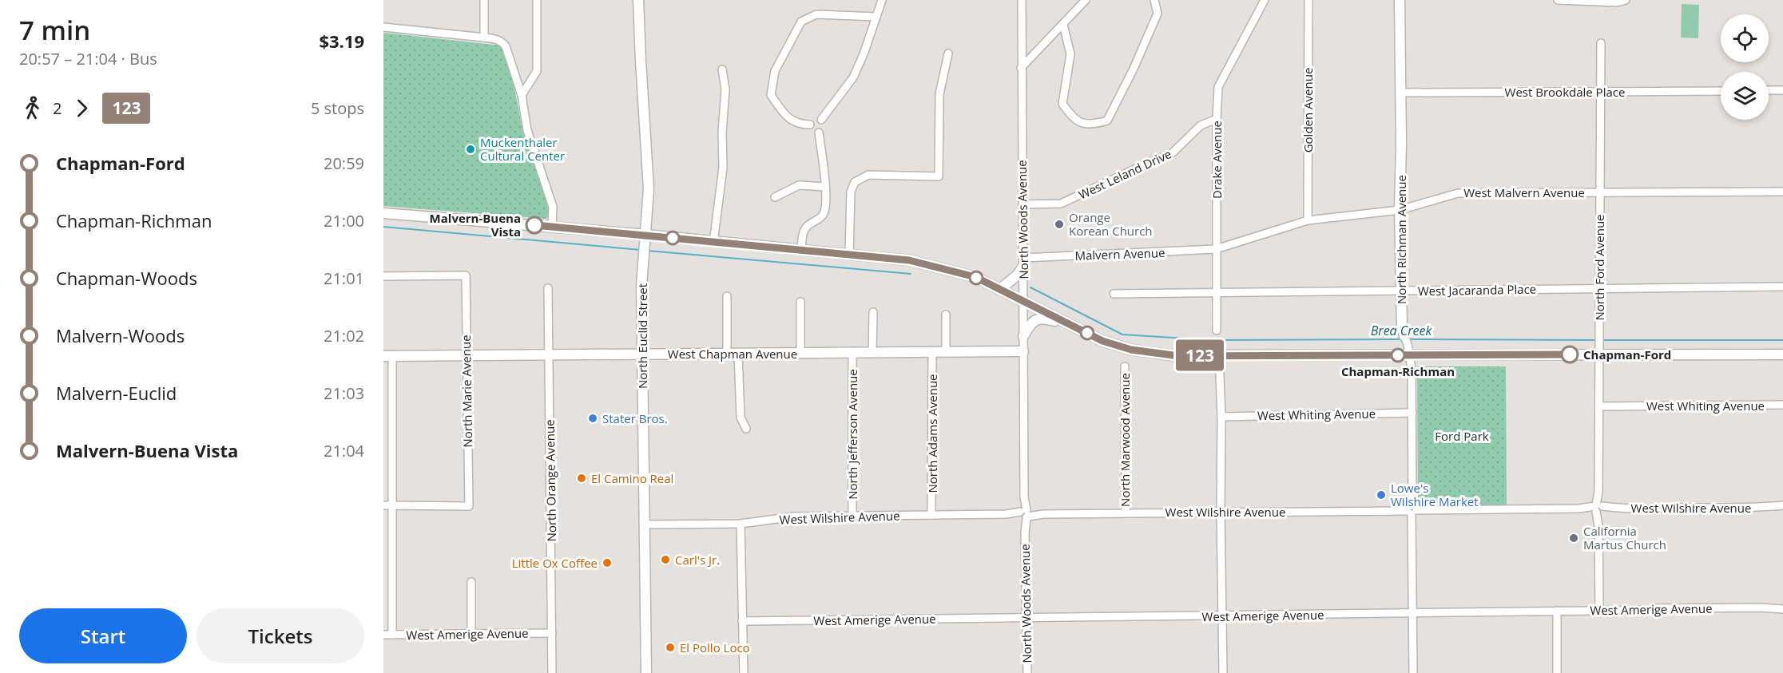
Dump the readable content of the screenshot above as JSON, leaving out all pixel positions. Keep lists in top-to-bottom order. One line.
{"streets":{"main road":["North Richman Avenue","North Euclid Street","West Chapman Avenue"],"street":["West Brookdale Place","Golden Avenue","Drake Avenue","West Leland Drive","West Malvern Avenue","North Woods Avenue","Malvern Avenue","North Ford Avenue","West Jacaranda Place","North Marie Avenue","West Whiting Avenue","North Adams Avenue","North Jefferson Avenue","North Marwood Avenue","North Orange Avenue","West Wilshire Avenue","West Amerige Avenue"]},"crossings":[["West Brookdale Place","North Richman Avenue"],["West Brookdale Place","North Ford Avenue"],["Golden Avenue","West Malvern Avenue"],["Drake Avenue","West Leland Drive"],["Drake Avenue","West Malvern Avenue"],["Drake Avenue","Malvern Avenue"],["Drake Avenue","West Jacaranda Place"],["West Leland Drive","North Woods Avenue"],["West Malvern Avenue","North Richman Avenue"],["West Malvern Avenue","Malvern Avenue"],["West Malvern Avenue","North Ford Avenue"],["North Woods Avenue","Malvern Avenue"],["North Woods Avenue","West Chapman Avenue"],["North Woods Avenue","West Wilshire Avenue"],["North Woods Avenue","West Amerige Avenue"],["North Richman Avenue","West Jacaranda Place"],["North Richman Avenue","West Whiting Avenue"],["North Richman Avenue","West Wilshire Avenue"],["North Richman Avenue","West Amerige Avenue"],["North Ford Avenue","West Jacaranda Place"],["North Ford Avenue","West Whiting Avenue"],["North Ford Avenue","West Wilshire Avenue"],["North Ford Avenue","West Amerige Avenue"],["North Euclid Street","West Chapman Avenue"],["North Euclid Street","West Wilshire Avenue"],["West Chapman Avenue","North Marie Avenue"],["West Chapman Avenue","North Adams Avenue"],["West Chapman Avenue","North Jefferson Avenue"],["West Chapman Avenue","North Orange Avenue"],["North Adams Avenue","West Wilshire Avenue"],["North Jefferson Avenue","West Wilshire Avenue"],["North Marwood Avenue","West Wilshire Avenue"],["North Orange Avenue","West Amerige Avenue"]],"water":["Brea Creek"],"parks":["Ford Park"],"places":["Muckenthaler Cultural Center","Orange Korean Church","Malvern-Buena Vista","Chapman-Ford","Chapman-Richman","Stater Bros.","El Camino Real","Lowe's Wilshire Market","California Martus Church","Carl's Jr.","Little Ox Coffee","El Pollo Loco"],"lines":["bus line 123"],"page":{"heading":["7 min","20:57 – 21:04 · Bus","$3.19"],"on_map":"123","legs":["2","123","5 stops"],"list":[{"name":"Chapman-Ford","value":"20:59"},{"name":"Chapman-Richman","value":"21:00"},{"name":"Chapman-Woods","value":"21:01"},{"name":"Malvern-Woods","value":"21:02"},{"name":"Malvern-Euclid","value":"21:03"},{"name":"Malvern-Buena Vista","value":"21:04"}],"buttons":["Start","Tickets"]}}
